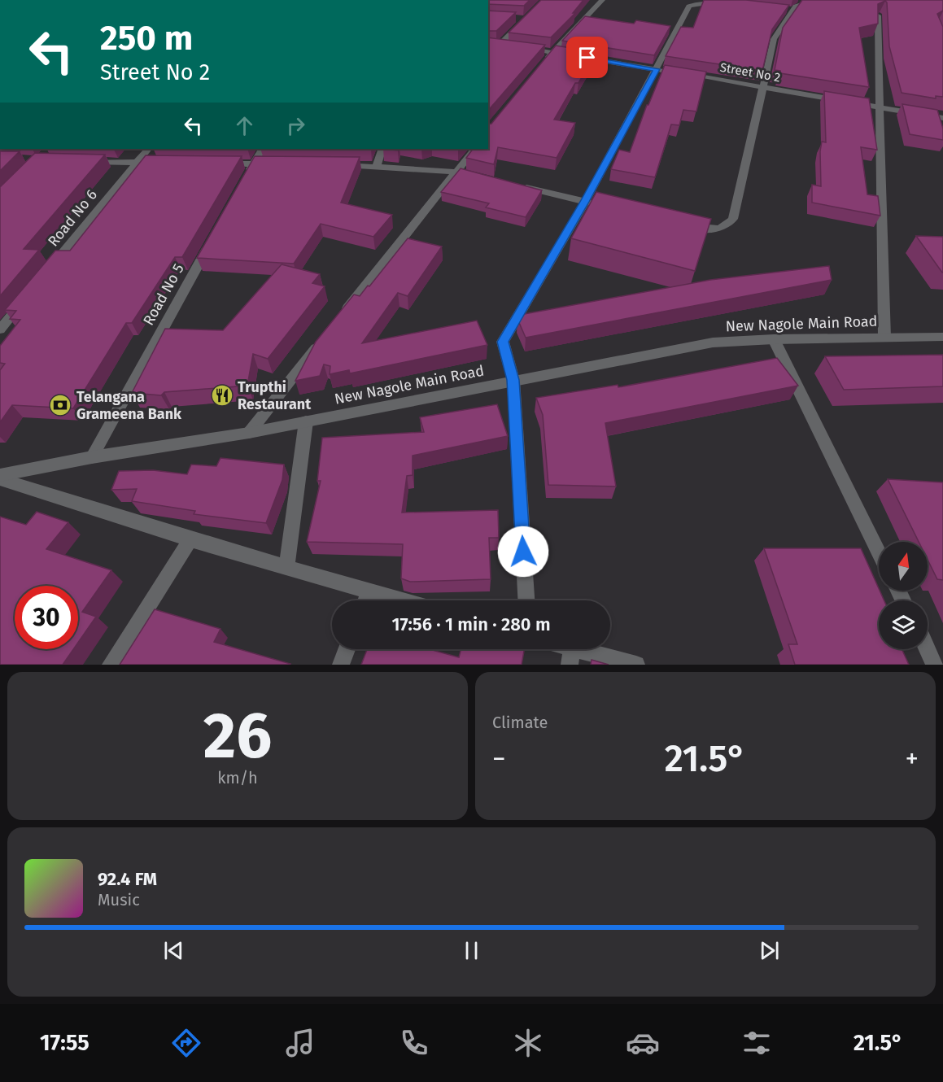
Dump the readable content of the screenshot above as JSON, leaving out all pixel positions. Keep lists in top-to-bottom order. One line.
{"streets":{"street":["Street No 2","Road No 6","Road No 5","New Nagole Main Road"]},"crossings":[["Road No 5","New Nagole Main Road"]],"places":{"restaurant":["Trupthi Restaurant"],"bank":["Telangana Grameena Bank"]},"north":"top","page":{"turn":["250 m","Street No 2"],"limit":"30","trip":"17:56 · 1 min · 280 m","tile":[["26","km/h"],"Climate"],"heat":["−","21.5°","+"],"song":["92.4 FM","Music"],"tabs":["17:55","21.5°"]}}
